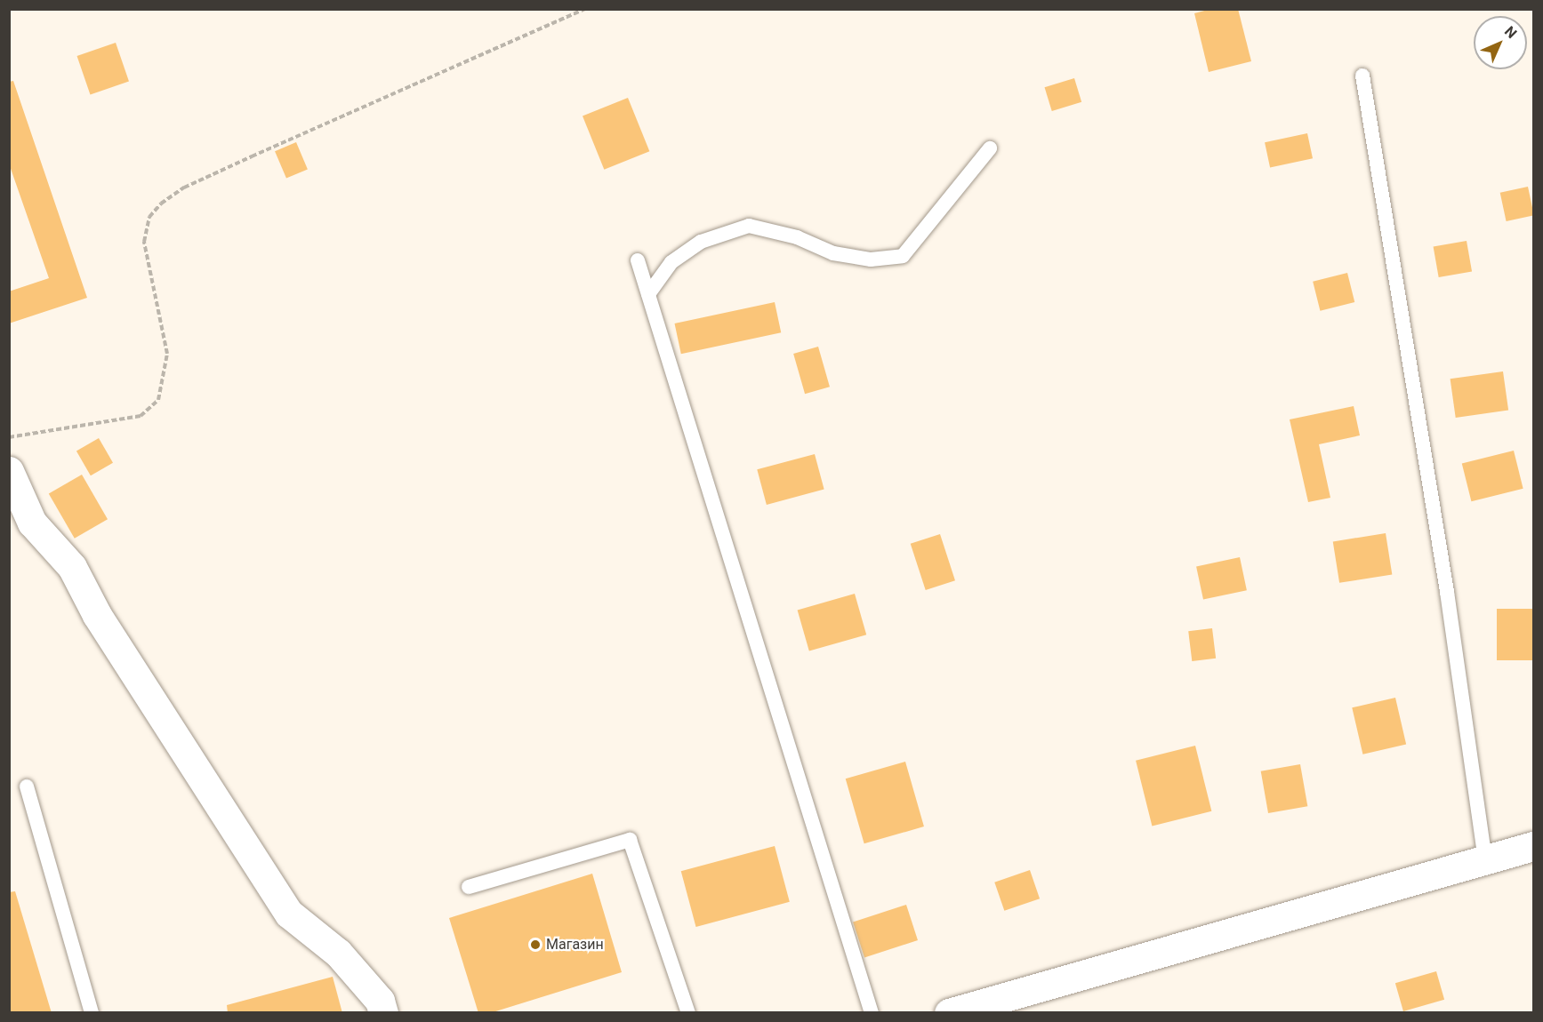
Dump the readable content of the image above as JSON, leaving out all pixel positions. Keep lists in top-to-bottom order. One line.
{"places":["Магазин"],"north":"top right"}
